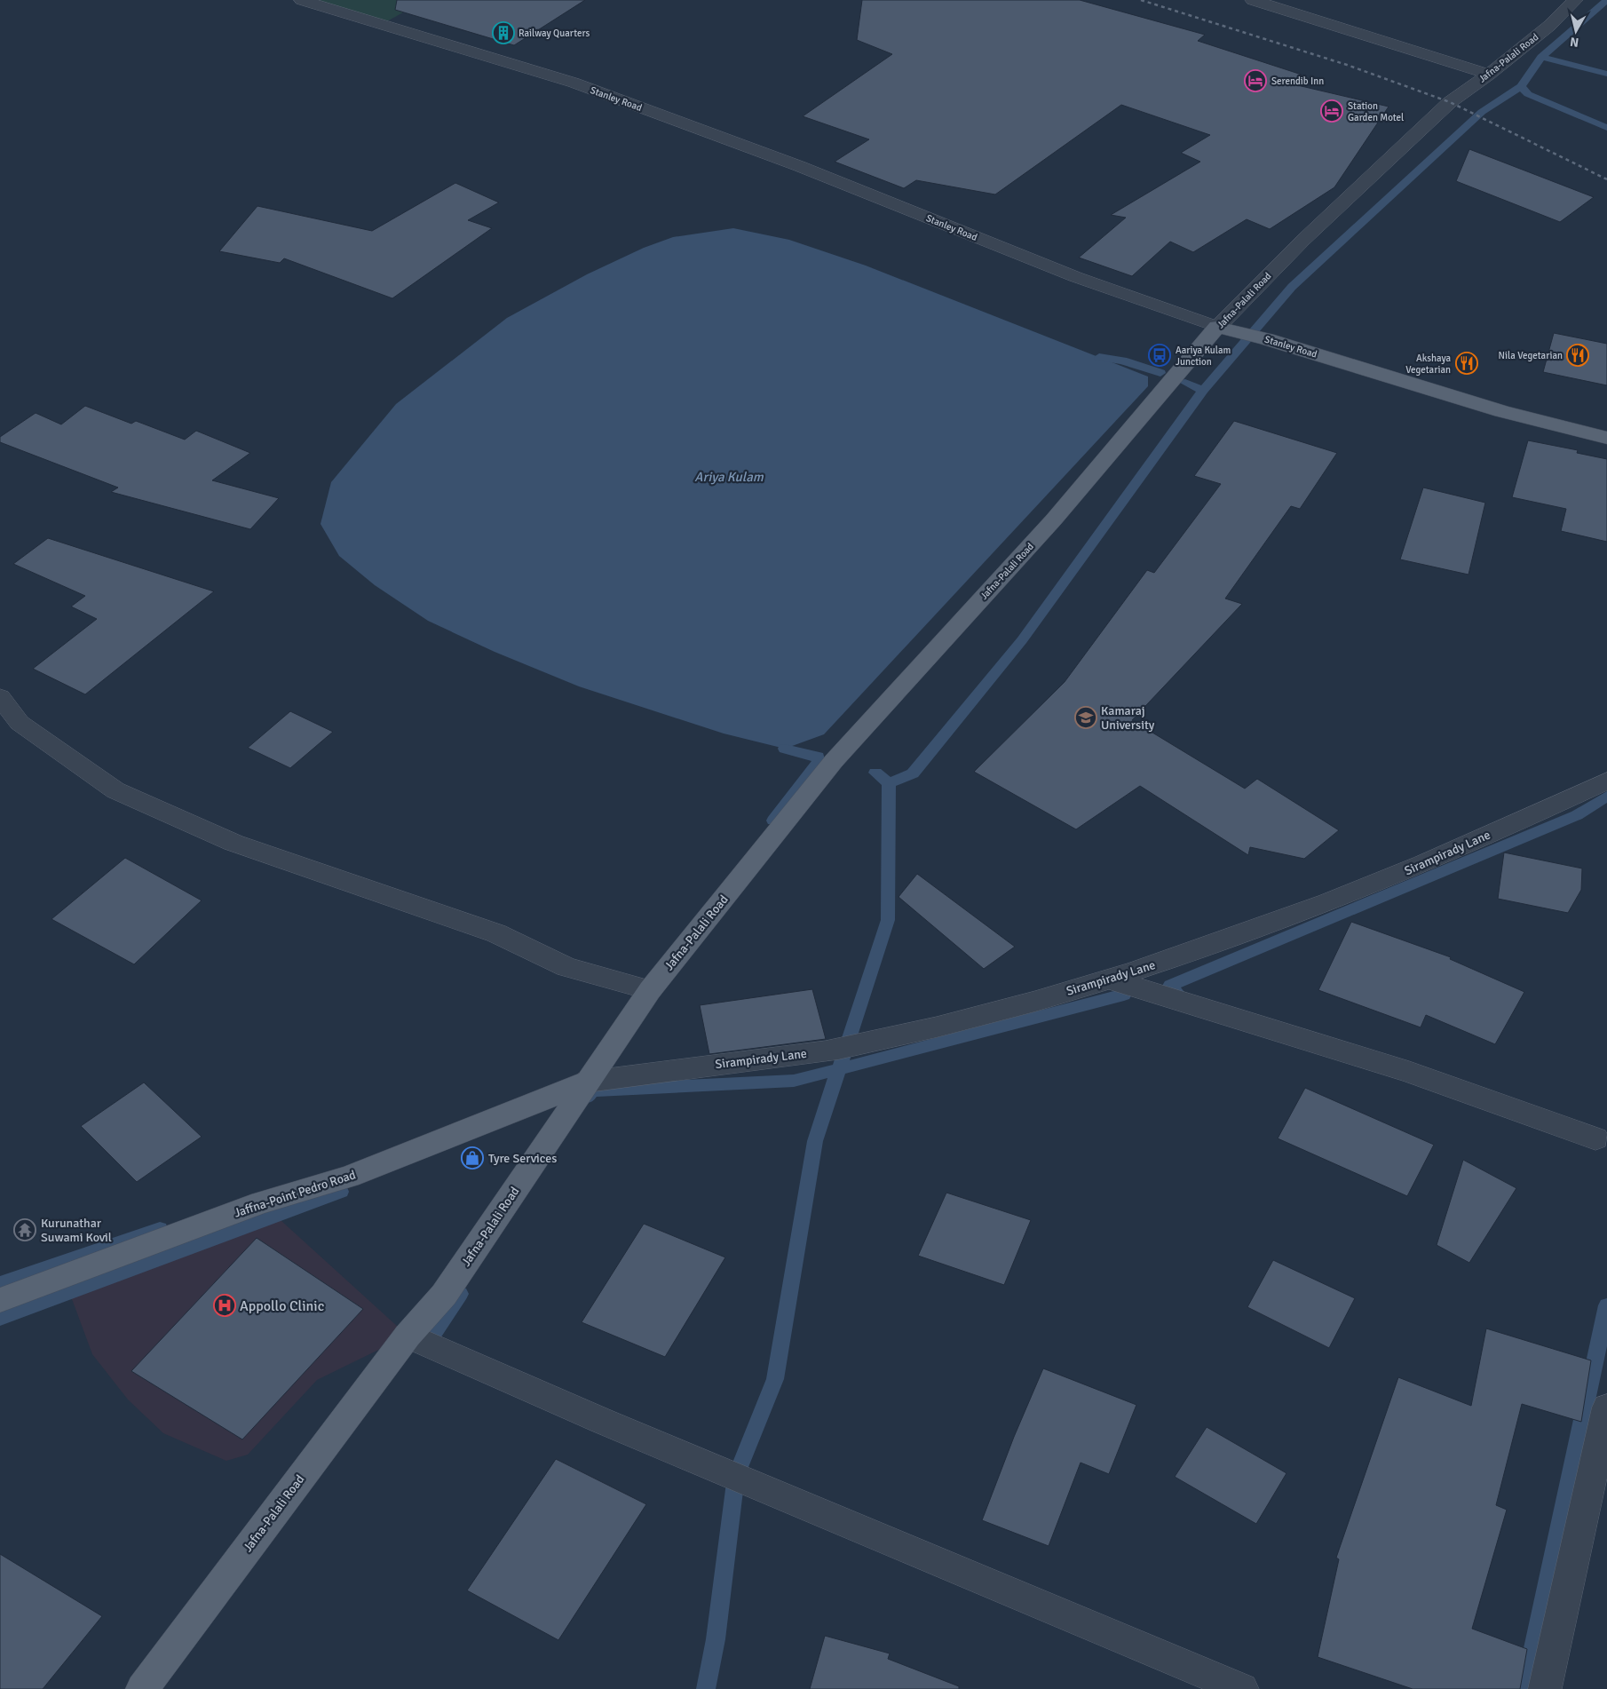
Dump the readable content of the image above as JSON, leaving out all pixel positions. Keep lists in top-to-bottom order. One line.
{"streets":{"main road":["Jafna-Palali Road","Stanley Road","Jaffna-Point Pedro Road"],"street":["Sirampirady Lane"]},"crossings":[["Jafna-Palali Road","Stanley Road"],["Jafna-Palali Road","Sirampirady Lane"],["Jafna-Palali Road","Jaffna-Point Pedro Road"],["Sirampirady Lane","Jaffna-Point Pedro Road"]],"water":["Ariya Kulam"],"places":{"building":["Railway Quarters"],"hotel":["Serendib Inn","Station Garden Motel"],"bus stop":["Aariya Kulam Junction"],"restaurant":["Nila Vegetarian","Akshaya Vegetarian"],"school or university":["Kamaraj University"],"shop":["Tyre Services"],"temple":["Kurunathar Suwami Kovil"],"hospital":["Appollo Clinic"]},"north":"bottom"}
